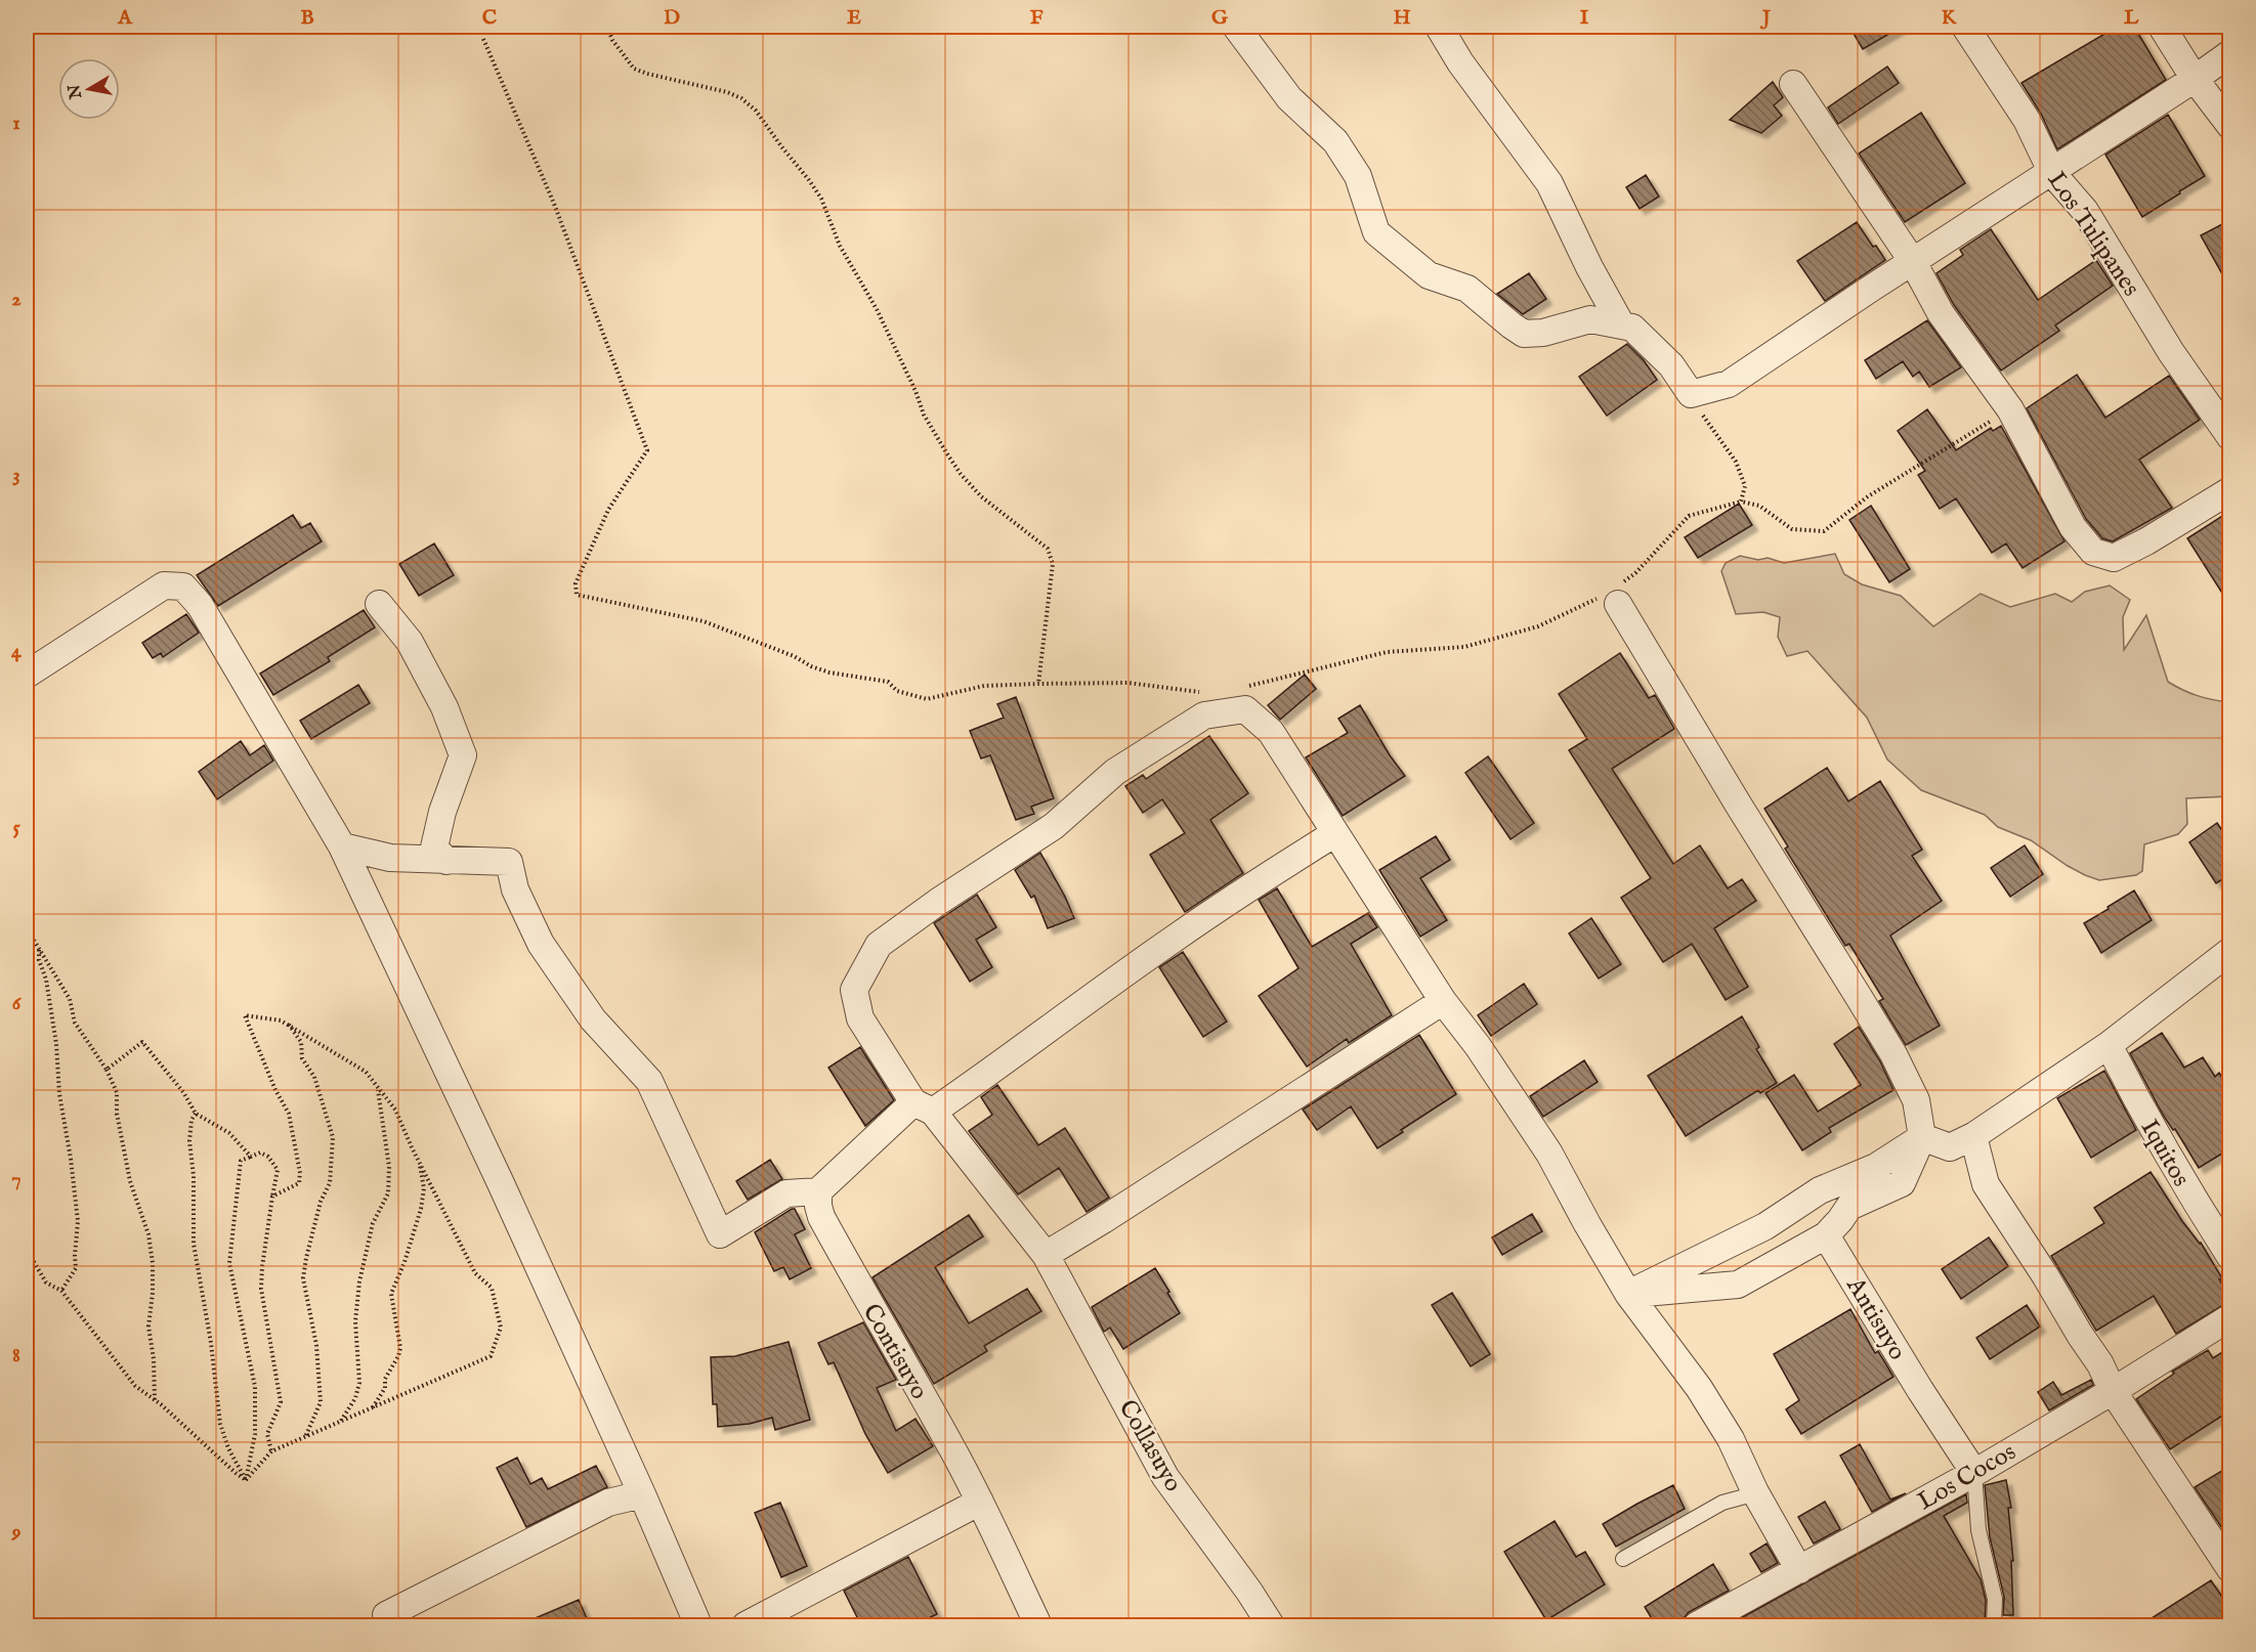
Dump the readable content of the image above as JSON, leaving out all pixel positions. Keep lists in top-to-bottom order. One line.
{"streets":{"street":["Los Tulipanes","Iquitos","Antisuyo","Contisuyo","Collasuyo","Los Cocos"]},"crossings":[["Antisuyo","Los Cocos"],["Collasuyo","Los Cocos"]],"north":"left","grid":{"columns":["A","B","C","D","E","F","G","H","I","J","K","L"],"rows":["1","2","3","4","5","6","7","8","9"]}}
